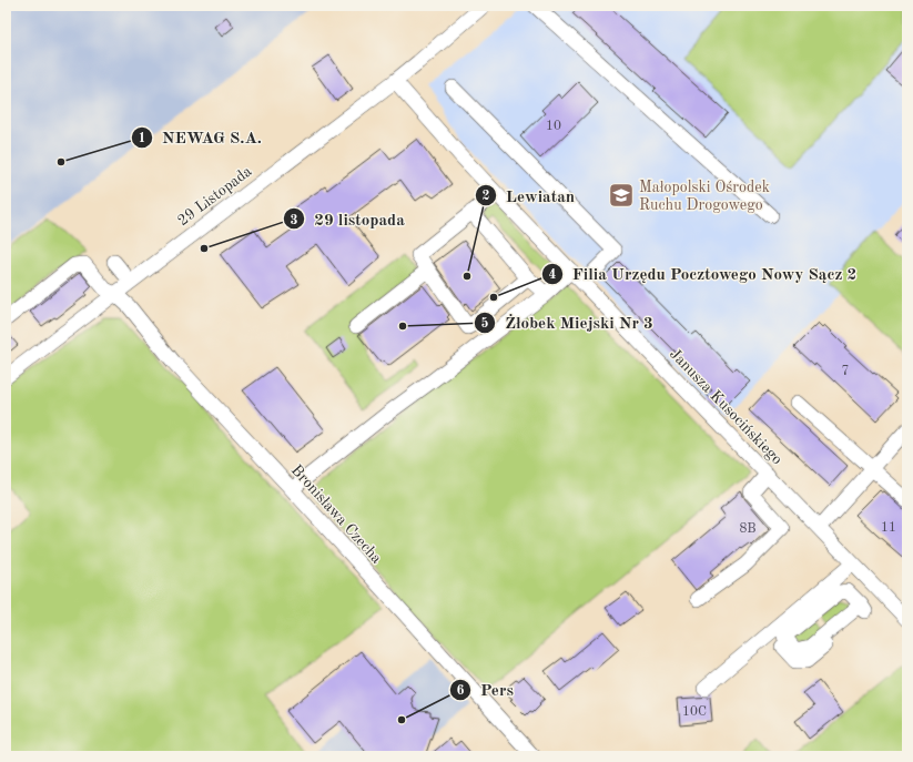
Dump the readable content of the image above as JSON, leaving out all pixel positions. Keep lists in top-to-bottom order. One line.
{"streets":{"street":["29 Listopada","Janusza Kusocińskiego","Bronisława Czecha"]},"crossings":[["29 Listopada","Janusza Kusocińskiego"],["29 Listopada","Bronisława Czecha"]],"places":{"other":["NEWAG S.A.","29 listopada","Lewiatan","Filia Urzędu Pocztowego Nowy Sącz 2","Żłobek Miejski Nr 3","Pers"],"school or university":["Małopolski Ośrodek Ruchu Drogowego"]},"house_numbers":["10","7","11","8B","10C"]}
